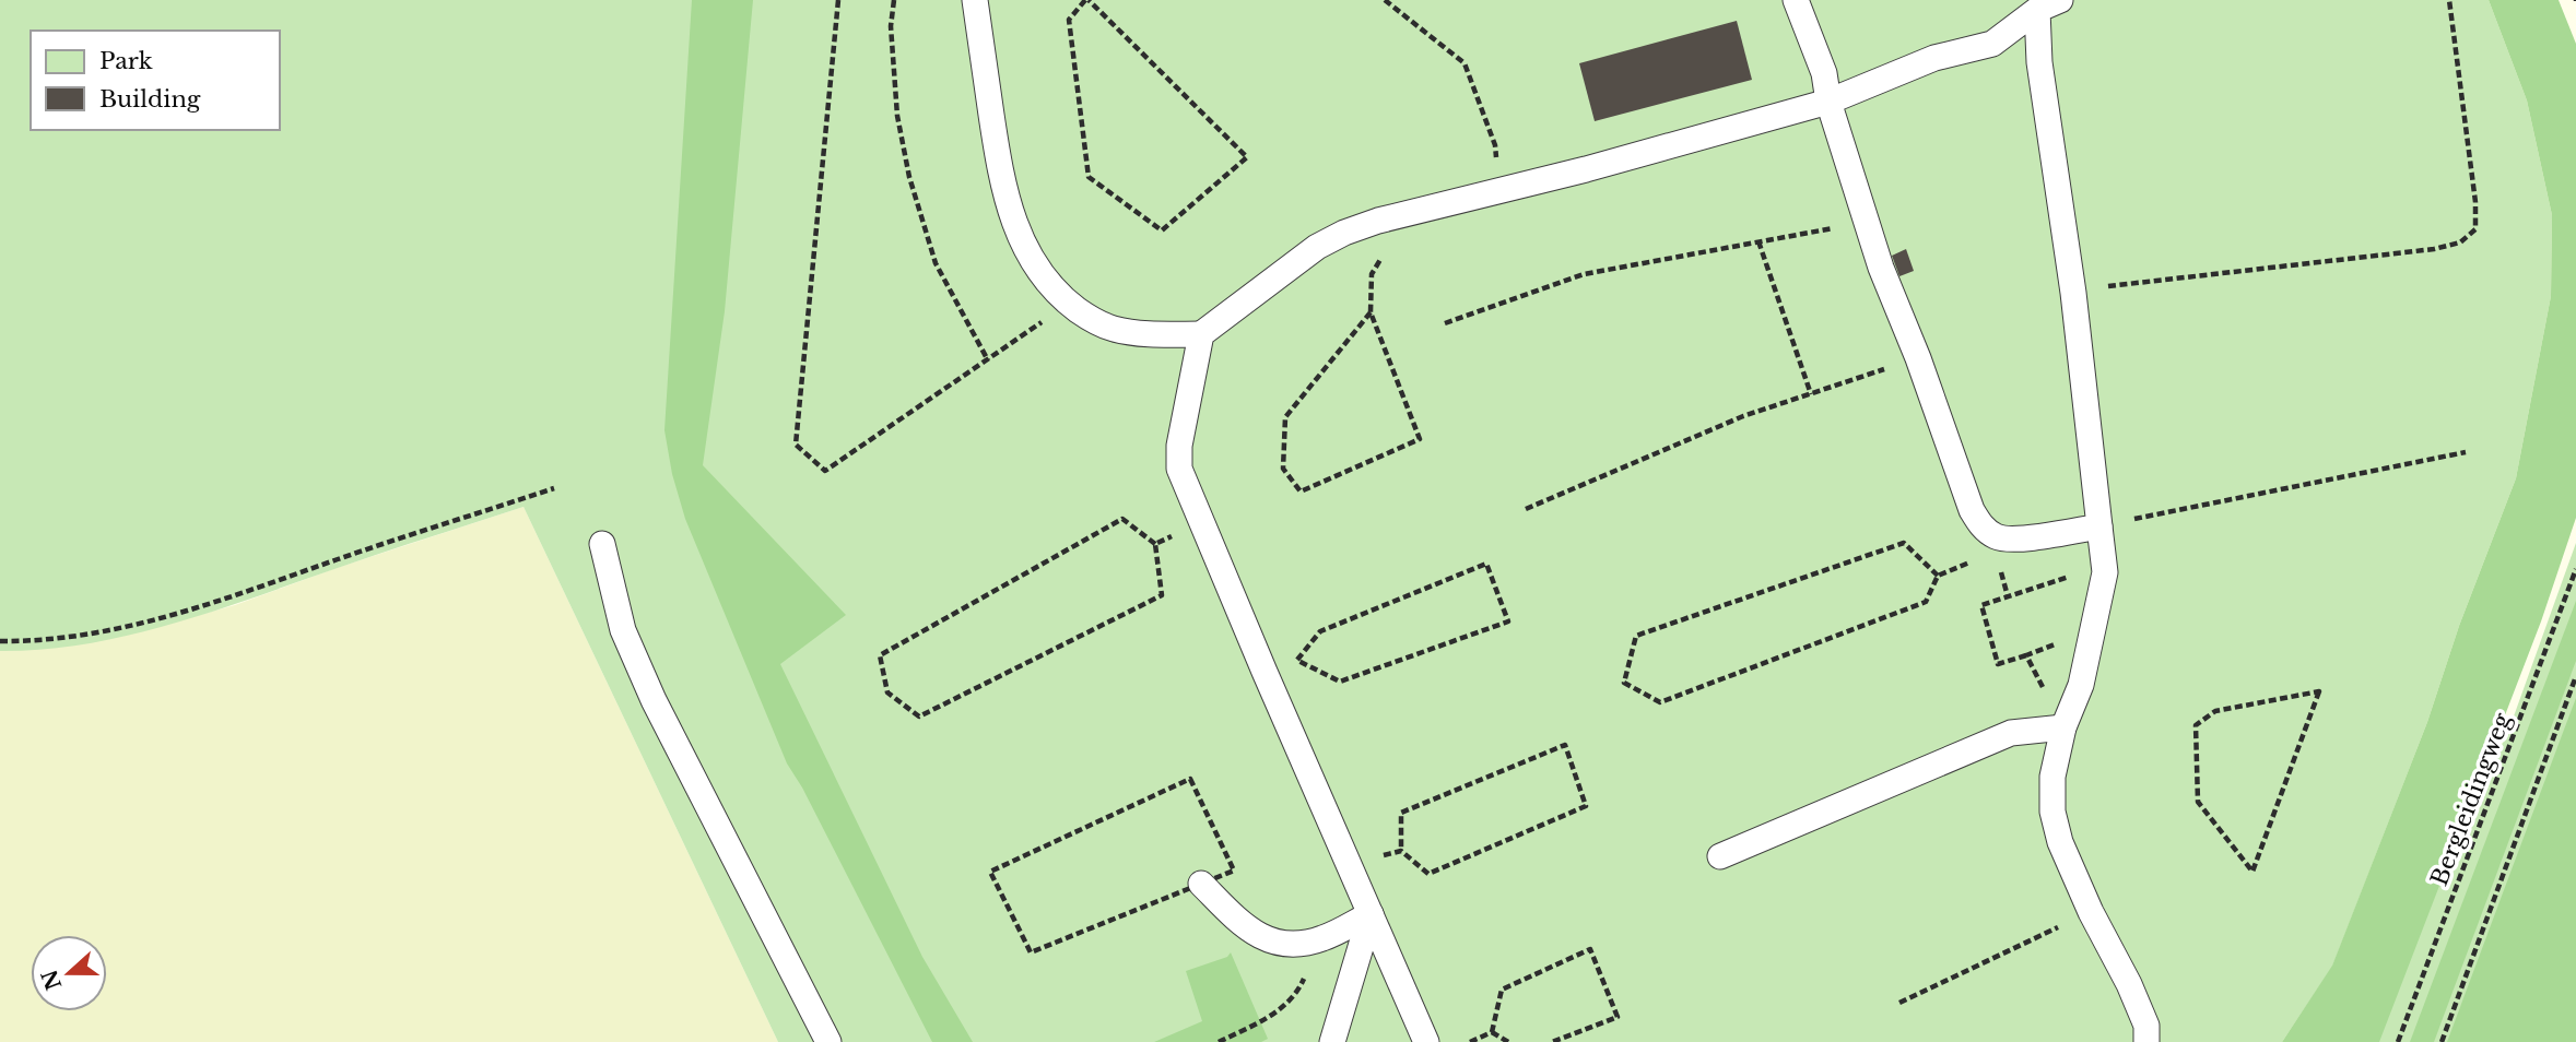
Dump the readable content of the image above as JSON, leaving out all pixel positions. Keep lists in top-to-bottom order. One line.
{"streets":{"path":["Bergleidingweg"]},"legend":["Park","Building"],"north":"left"}
